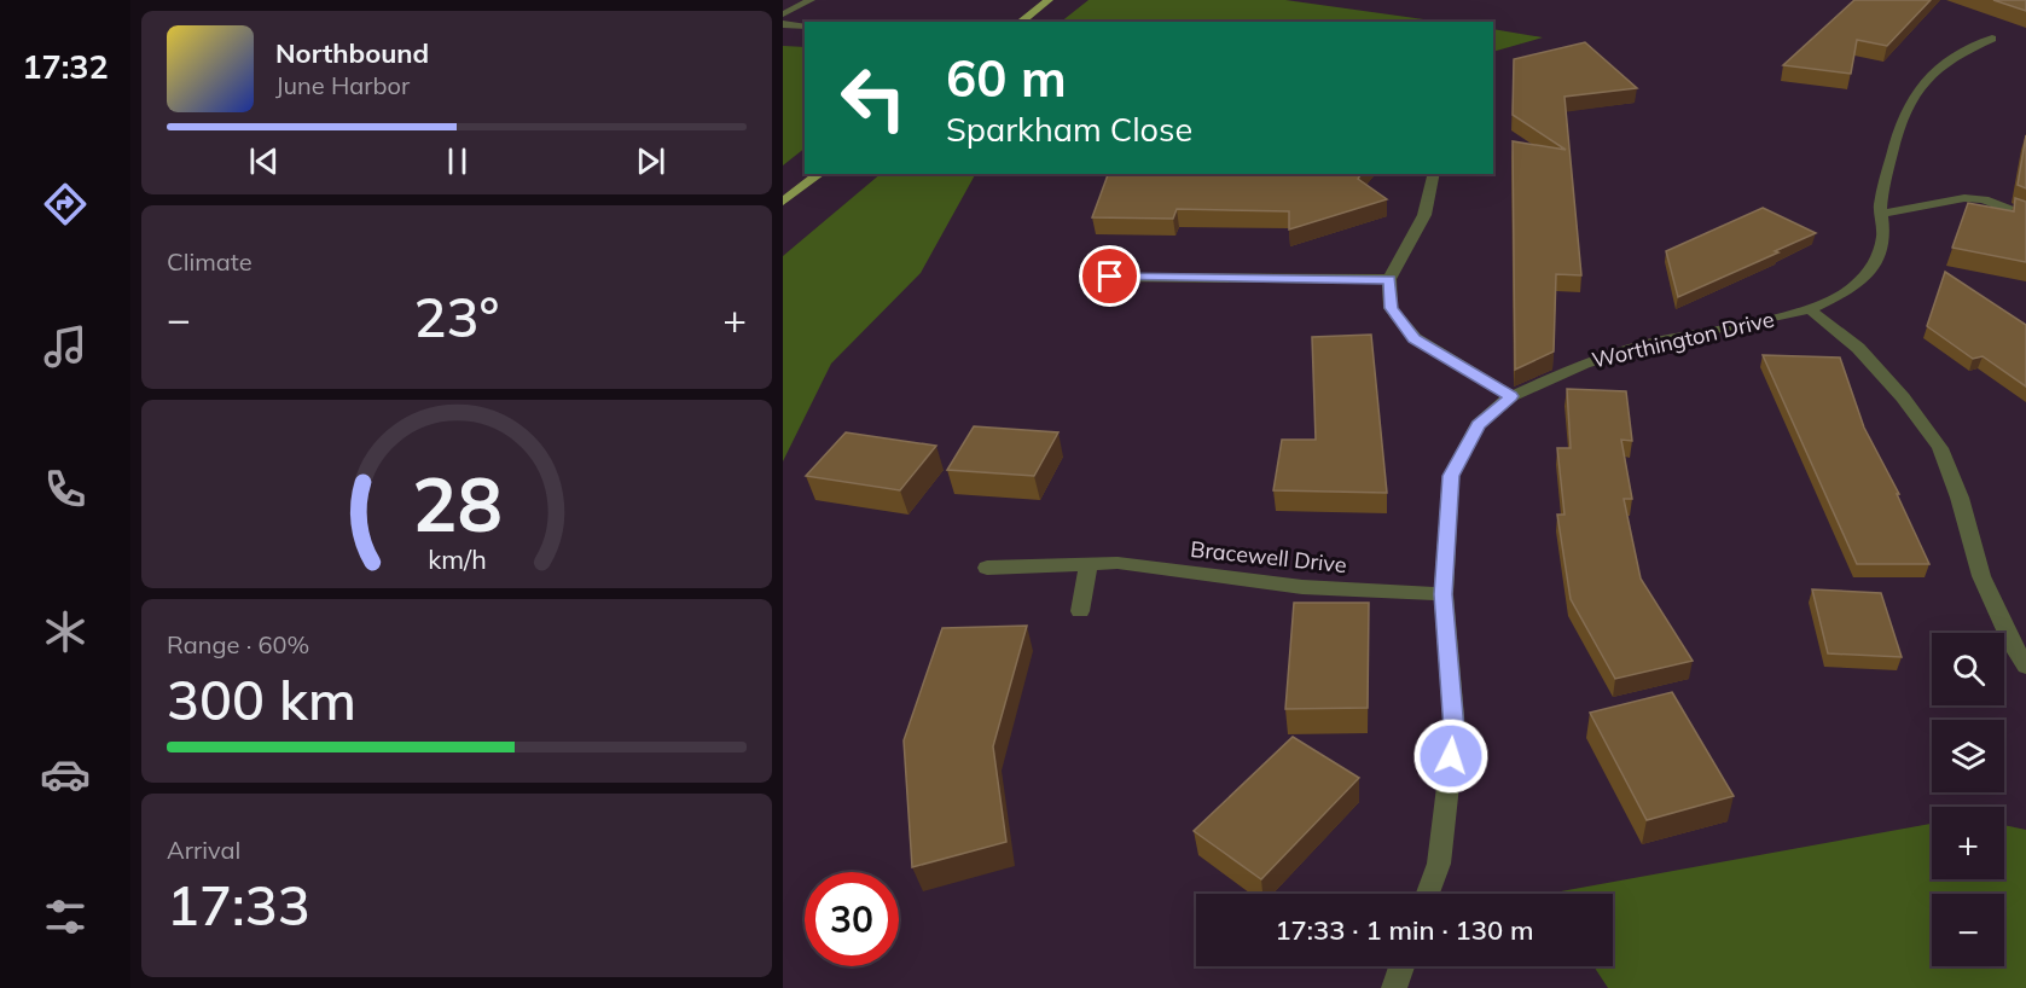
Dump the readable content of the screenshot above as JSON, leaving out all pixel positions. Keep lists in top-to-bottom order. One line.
{"streets":{"street":["Worthington Drive","Bracewell Drive"]},"crossings":[["Worthington Drive","Bracewell Drive"]],"page":{"tabs":"17:32","turn":["60 m","Sparkham Close"],"song":["Northbound","June Harbor"],"tile":["Climate",["Range · 60%","300 km"],["Arrival","17:33"]],"heat":["−","23°","+"],"map_buttons":["+","−"],"limit":"30","trip":"17:33 · 1 min · 130 m","gauge":["28","km/h"]}}
